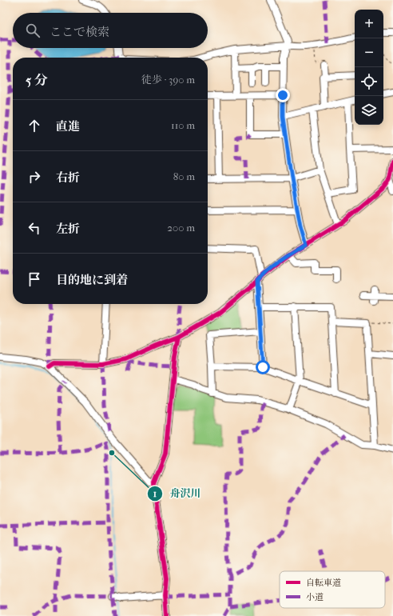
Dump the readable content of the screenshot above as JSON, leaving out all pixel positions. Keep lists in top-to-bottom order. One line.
{"places":["舟沢川"],"legend":["自転車道","小道"],"page":{"map_buttons":["+","−"],"search":"ここで検索","heading":["5 分","徒歩 · 390 m"],"list":[["直進","110 m"],["右折","80 m"],["左折","200 m"],"目的地に到着"]}}
